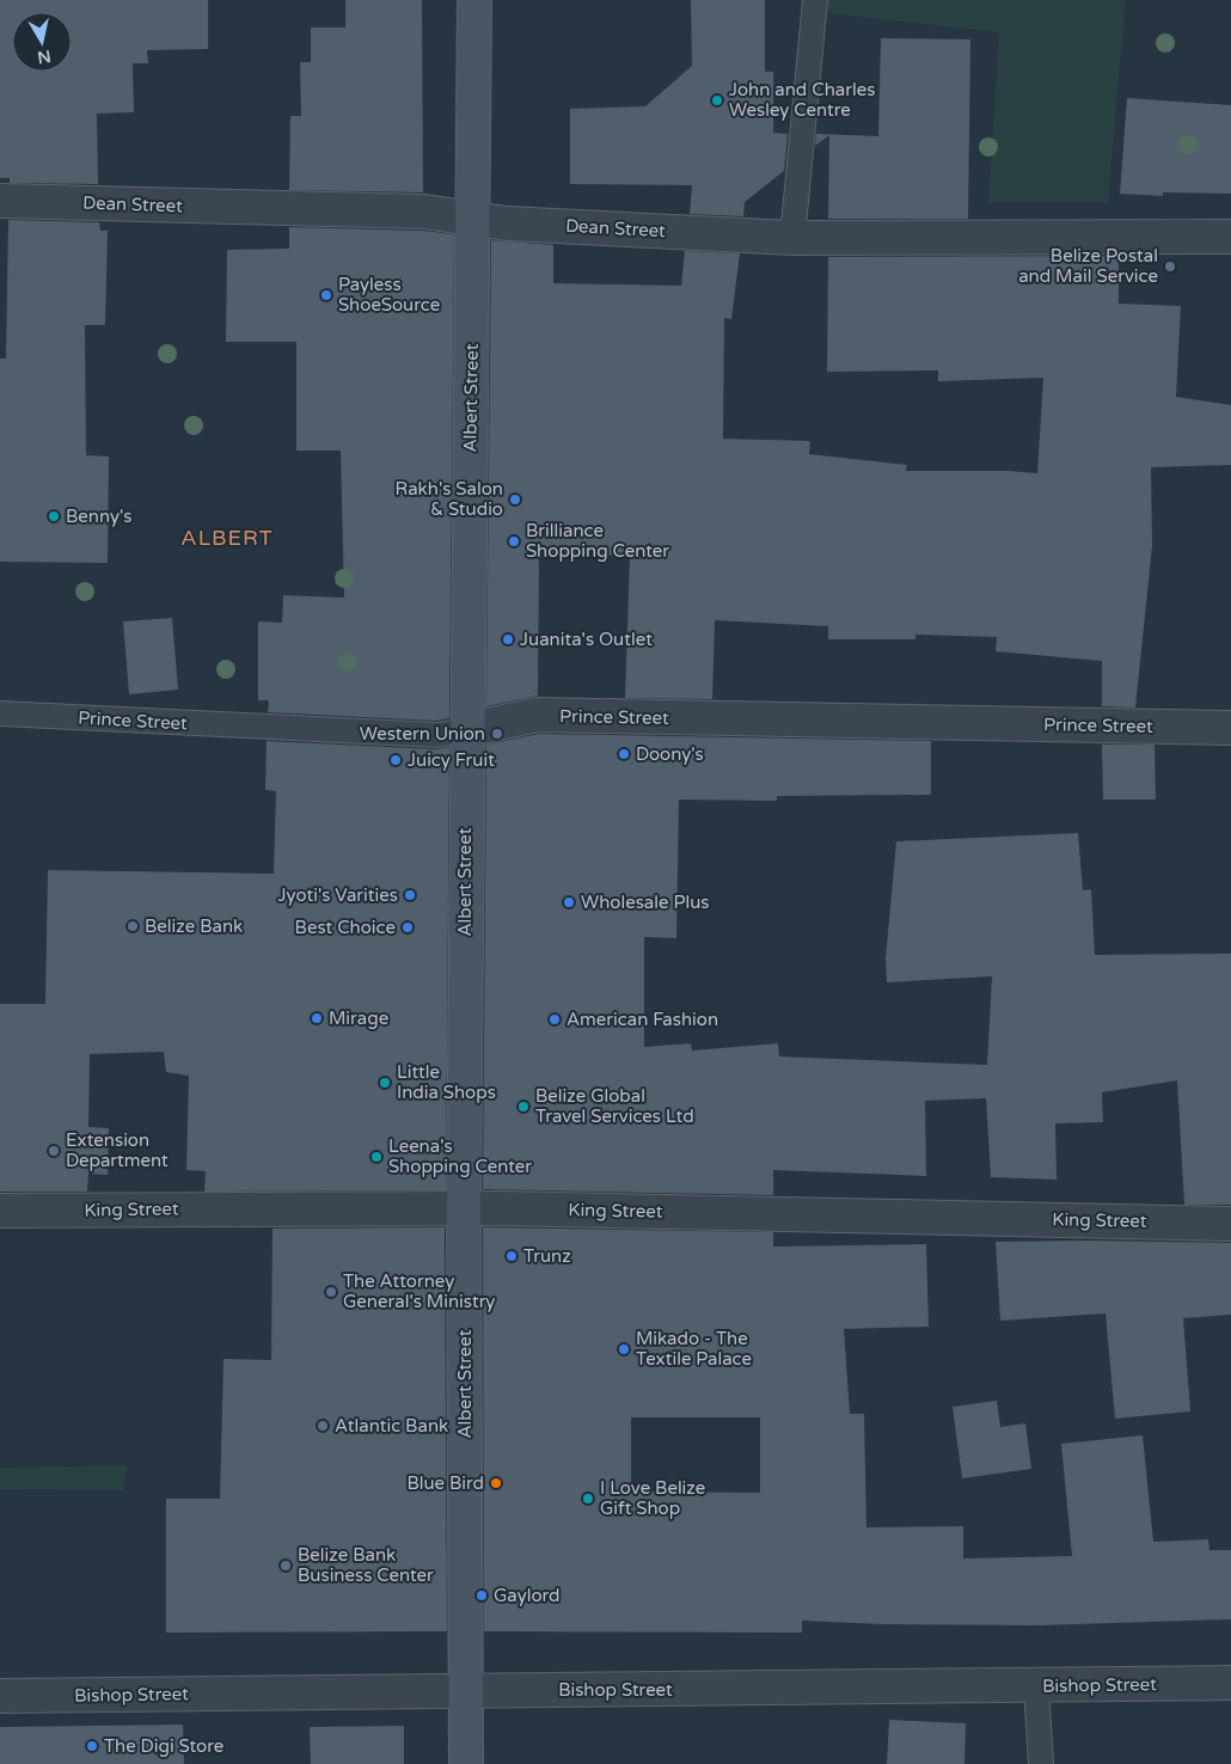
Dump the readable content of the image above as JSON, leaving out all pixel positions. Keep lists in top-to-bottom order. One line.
{"streets":{"main road":["Albert Street"],"street":["Dean Street","Prince Street","King Street","Bishop Street"]},"crossings":[["Dean Street","Albert Street"],["Albert Street","Prince Street"],["Albert Street","King Street"],["Albert Street","Bishop Street"]],"districts":["ALBERT"],"places":["John and Charles Wesley Centre","Belize Postal and Mail Service","Payless ShoeSource","Rakh's Salon & Studio","Benny's","Brilliance Shopping Center","Juanita's Outlet","Western Union","Doony's","Juicy Fruit","Jyoti's Varities","Wholesale Plus","Belize Bank","Best Choice","Mirage","American Fashion","Little India Shops","Belize Global Travel Services Ltd","Extension Department","Leena's Shopping Center","Trunz","The Attorney General's Ministry","Mikado - The Textile Palace","Atlantic Bank","Blue Bird","I Love Belize Gift Shop","Belize Bank Business Center","Gaylord","The Digi Store"],"north":"bottom"}
